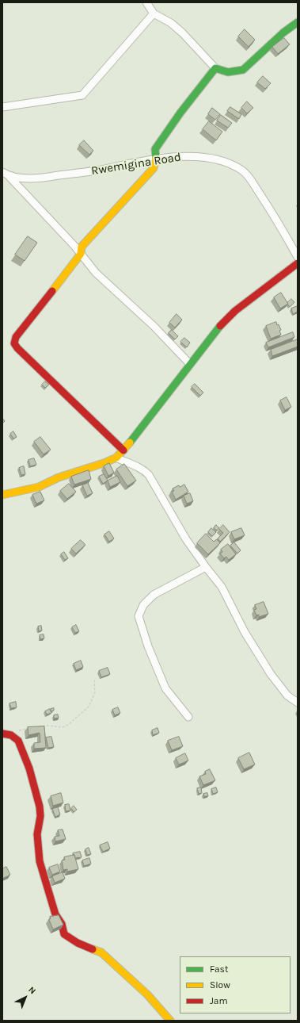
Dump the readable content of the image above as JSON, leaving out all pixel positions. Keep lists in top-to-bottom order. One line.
{"streets":{"street":["Rwemigina Road"]},"legend":["Fast","Slow","Jam"],"north":"top right"}
